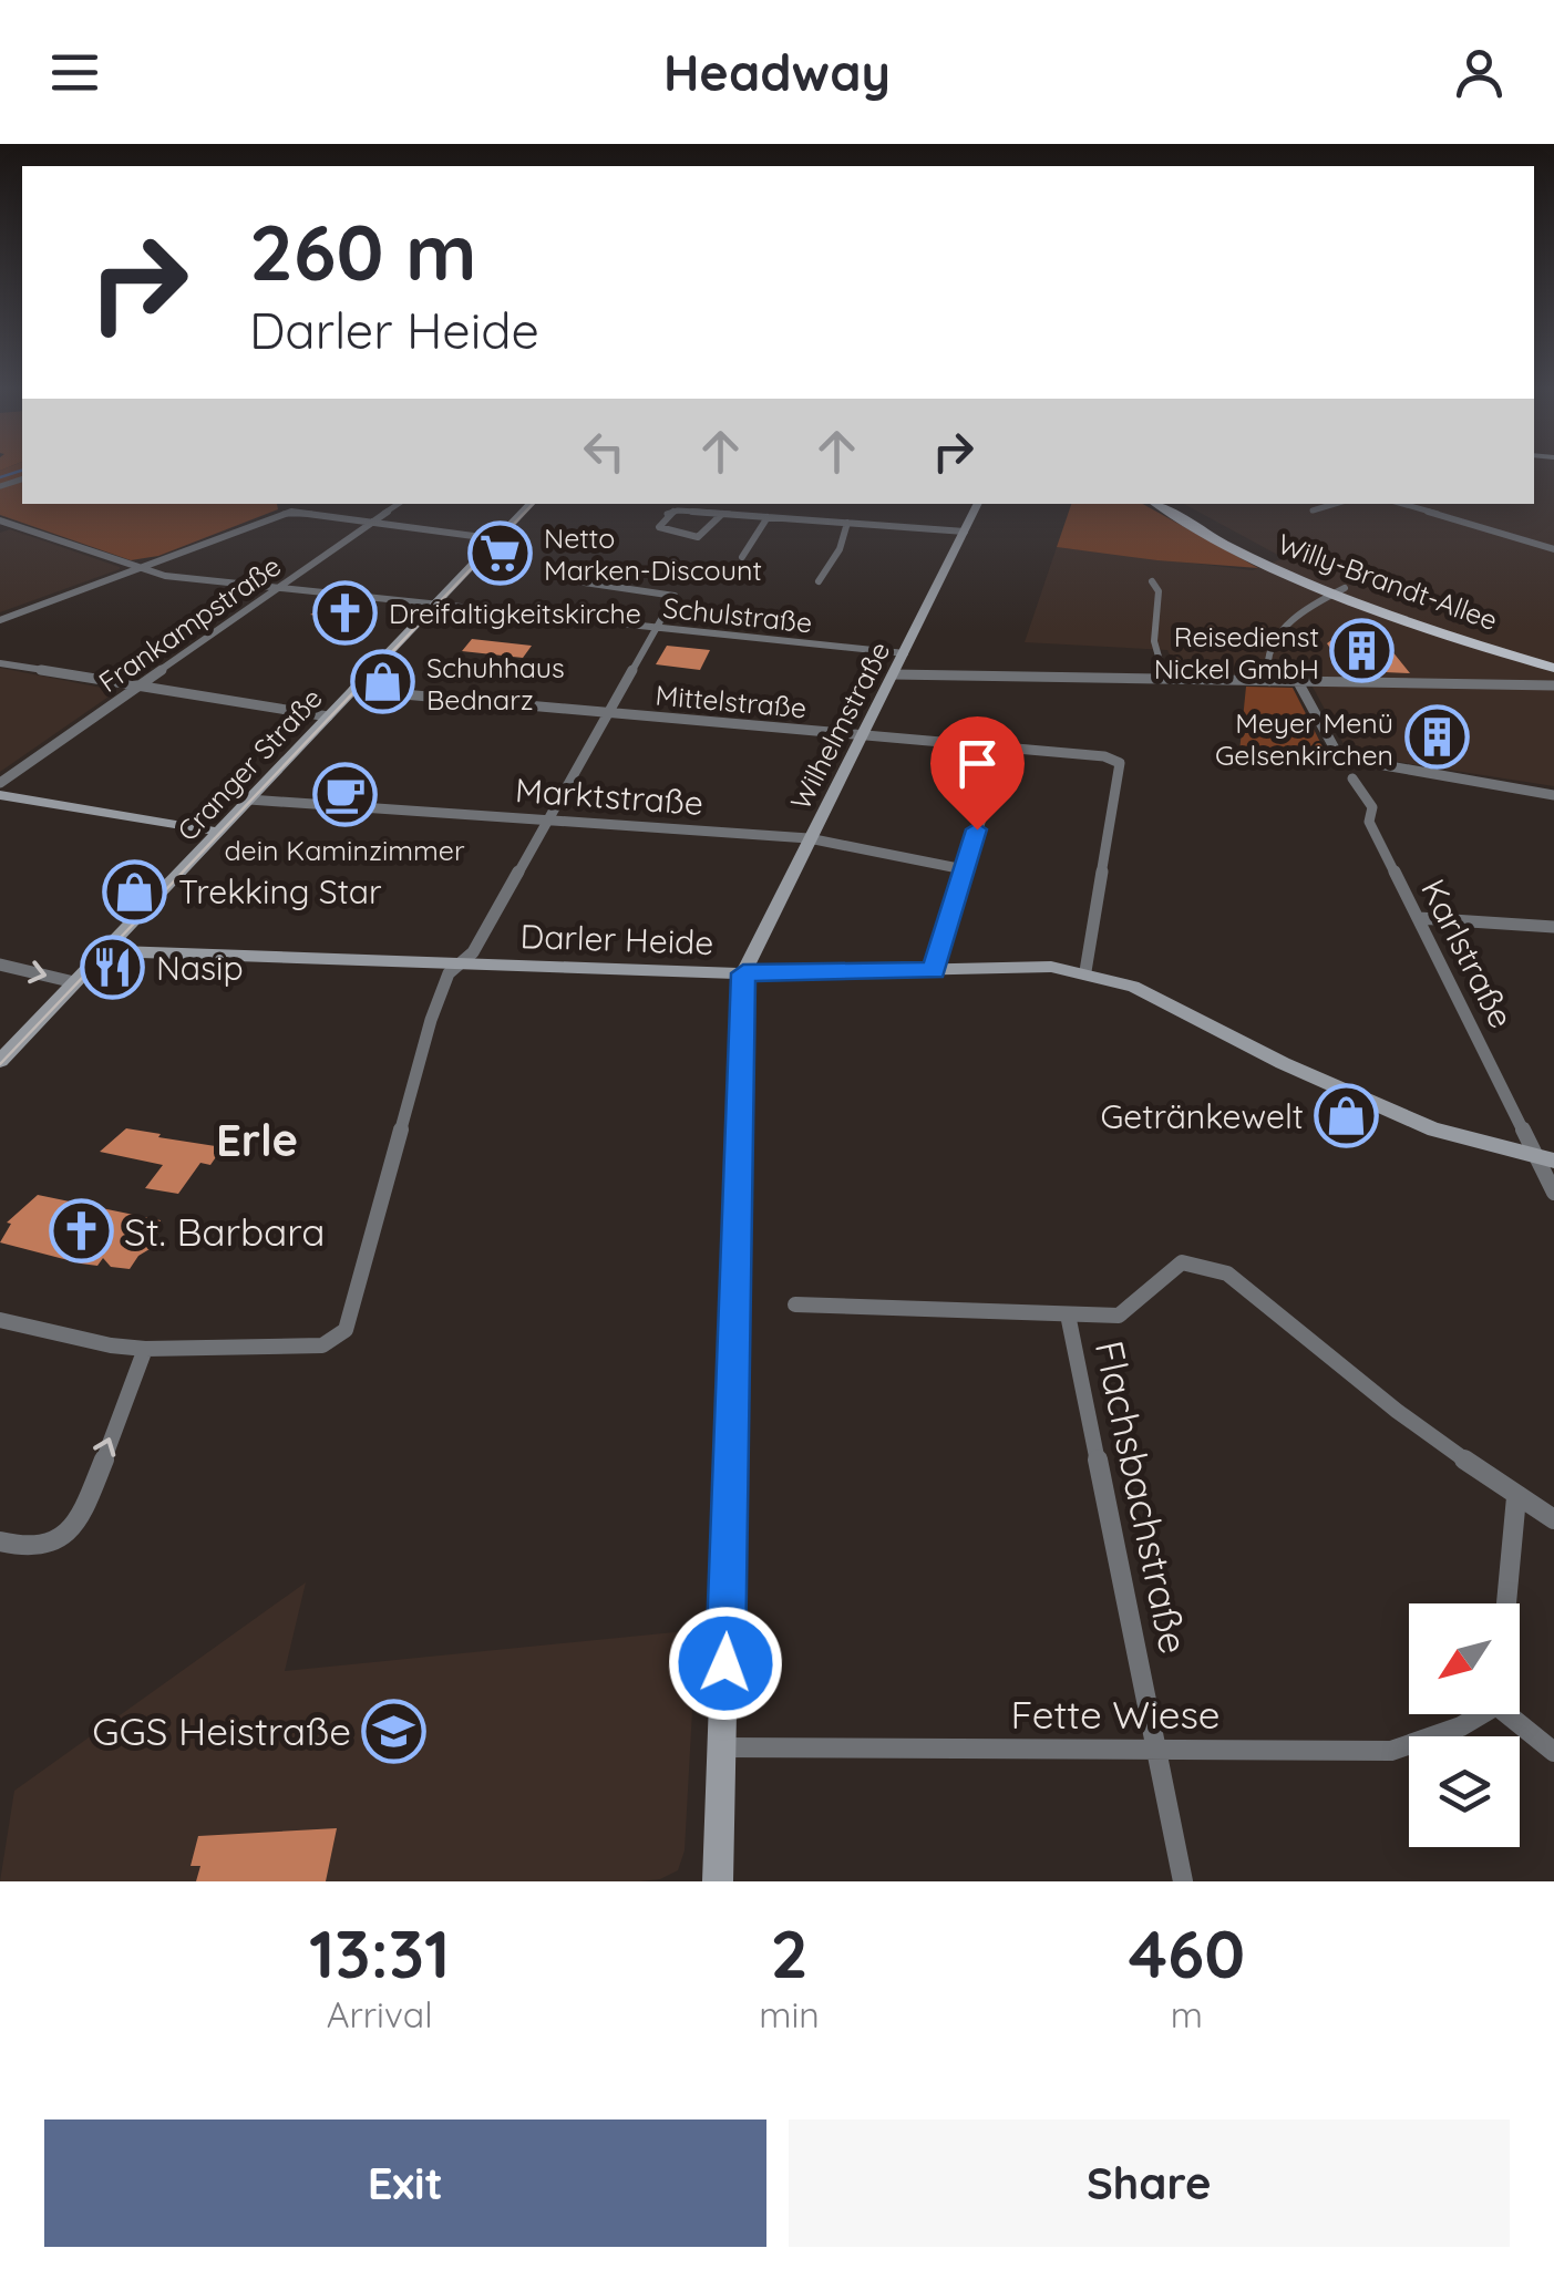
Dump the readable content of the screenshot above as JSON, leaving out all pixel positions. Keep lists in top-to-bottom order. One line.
{"streets":{"main road":["Willy-Brandt-Allee"],"street":["Schulstraße","Frankampstraße","Mittelstraße","Wilhelmstraße","Cranger Straße","Marktstraße","Darler Heide","Karlstraße","Flachsbachstraße","Fette Wiese"]},"crossings":[["Schulstraße","Frankampstraße"],["Schulstraße","Wilhelmstraße"],["Schulstraße","Cranger Straße"],["Mittelstraße","Wilhelmstraße"],["Mittelstraße","Cranger Straße"],["Mittelstraße","Darler Heide"],["Wilhelmstraße","Marktstraße"],["Wilhelmstraße","Darler Heide"],["Cranger Straße","Marktstraße"],["Cranger Straße","Darler Heide"],["Darler Heide","Karlstraße"],["Flachsbachstraße","Fette Wiese"]],"districts":["Erle"],"places":{"supermarket":["Netto Marken-Discount"],"church":["Dreifaltigkeitskirche","St. Barbara"],"building":["Reisedienst Nickel GmbH","Meyer Menü Gelsenkirchen"],"shop":["Schuhhaus Bednarz","Trekking Star","Getränkewelt"],"cafe":["dein Kaminzimmer"],"restaurant":["Nasip"],"school or university":["GGS Heistraße"]},"north":"bottom left","page":{"header":"Headway","turn":["260 m","Darler Heide"],"eta":["13:31","Arrival","2","min","460","m"],"buttons":["Exit","Share"]}}
